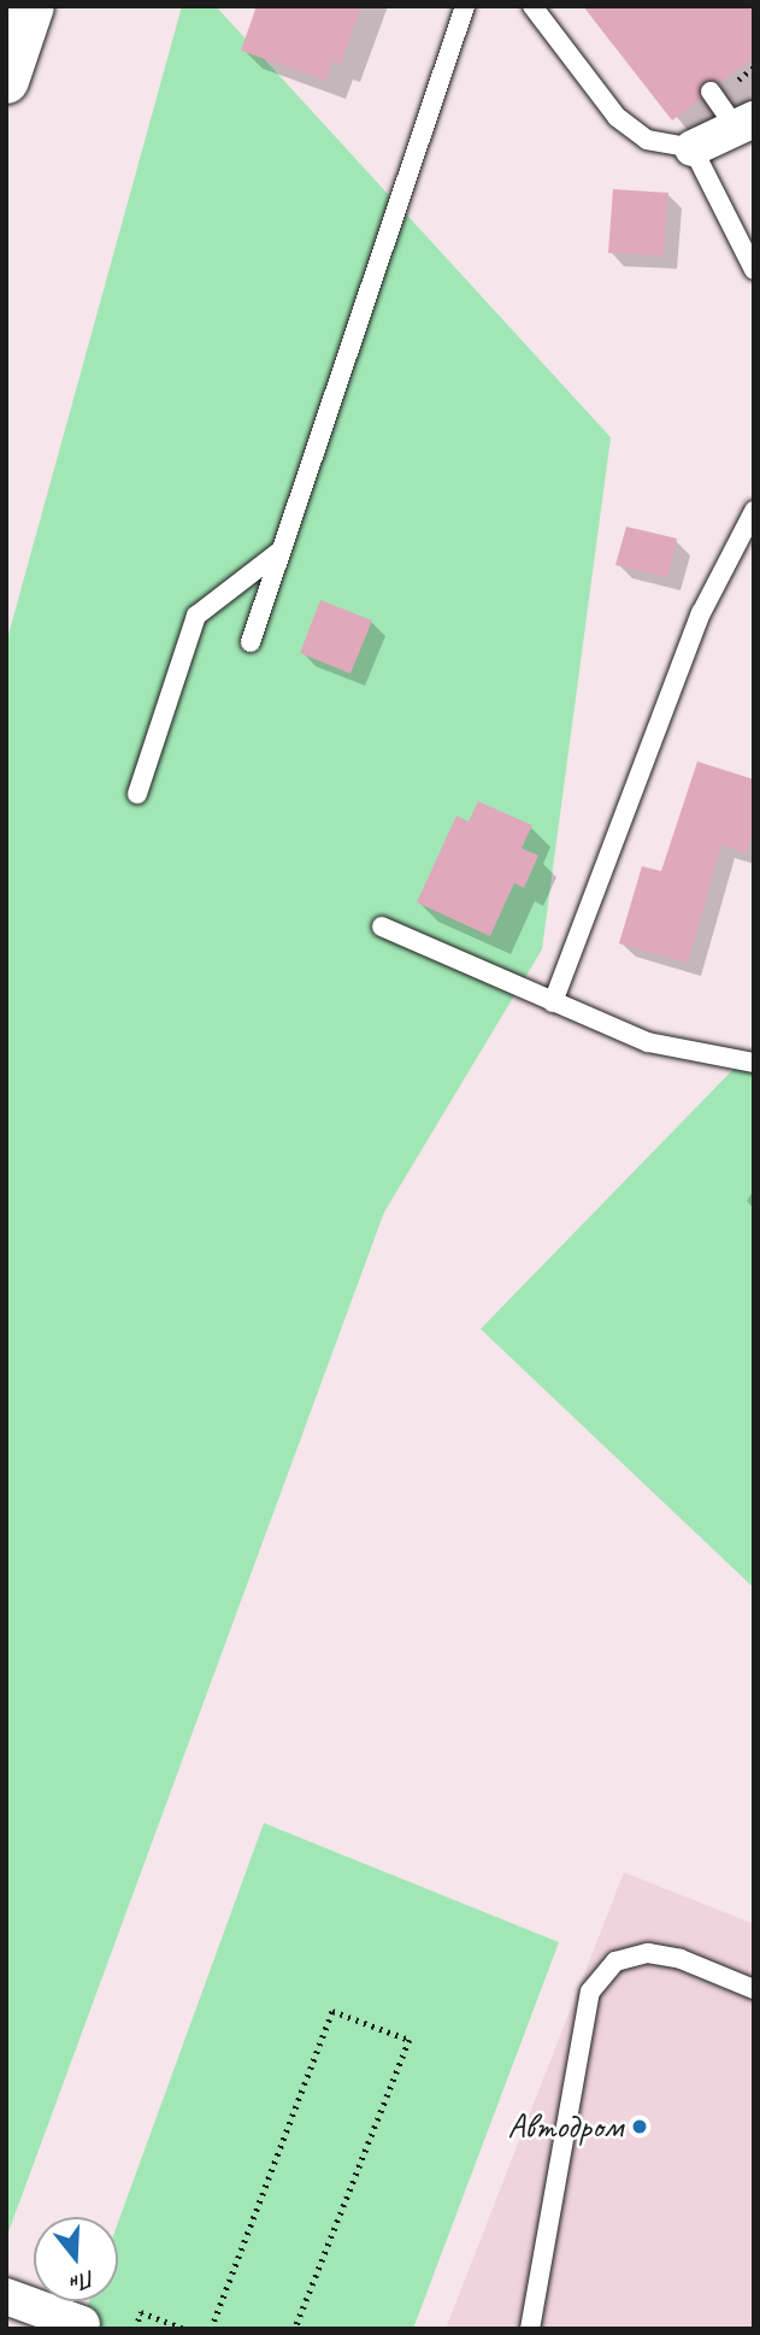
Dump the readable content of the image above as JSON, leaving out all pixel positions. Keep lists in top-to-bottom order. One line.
{"places":["Автодром"],"north":"bottom"}
